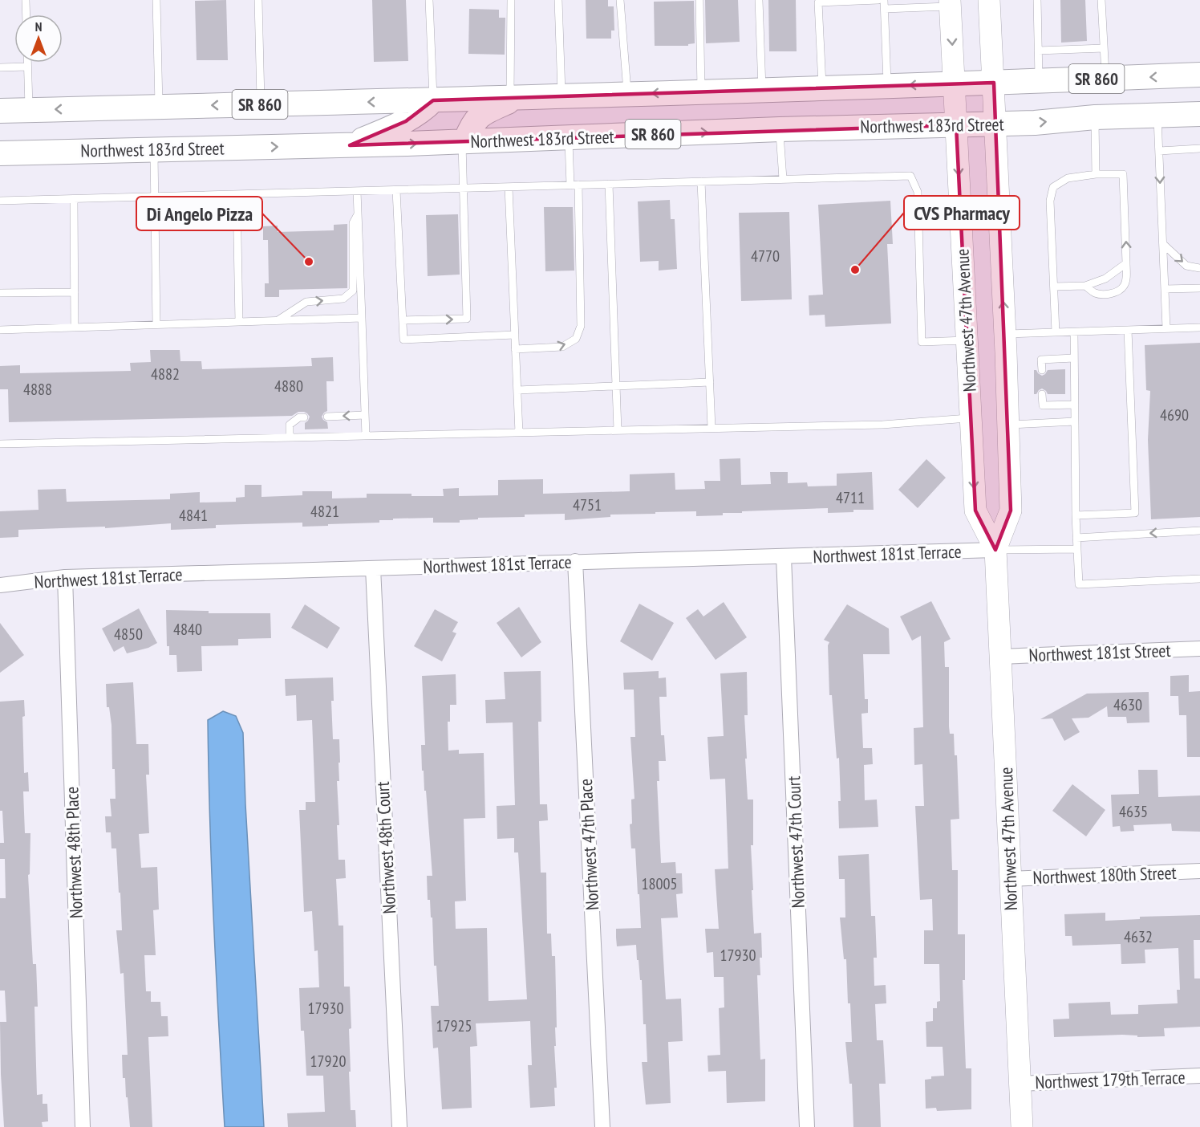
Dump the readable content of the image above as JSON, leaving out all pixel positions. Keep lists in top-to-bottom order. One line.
{"streets":{"main road":["SR 860","Northwest 183rd Street","Northwest 47th Avenue"],"street":["Northwest 181st Terrace","Northwest 181st Street","Northwest 47th Court","Northwest 47th Place","Northwest 48th Court","Northwest 48th Place","Northwest 180th Street","Northwest 179th Terrace"]},"crossings":[["SR 860","Northwest 47th Avenue"],["Northwest 183rd Street","Northwest 47th Avenue"],["Northwest 47th Avenue","Northwest 181st Terrace"],["Northwest 47th Avenue","Northwest 181st Street"],["Northwest 47th Avenue","Northwest 180th Street"],["Northwest 47th Avenue","Northwest 179th Terrace"],["Northwest 181st Terrace","Northwest 47th Court"],["Northwest 181st Terrace","Northwest 47th Place"],["Northwest 181st Terrace","Northwest 48th Court"],["Northwest 181st Terrace","Northwest 48th Place"]],"places":["Di Angelo Pizza","CVS Pharmacy"],"house_numbers":["4770","4882","4880","4888","4690","4711","4751","4821","4841","4840","4850","4630","4635","18005","4632","17930","17930","17925","17920"],"north":"top"}
